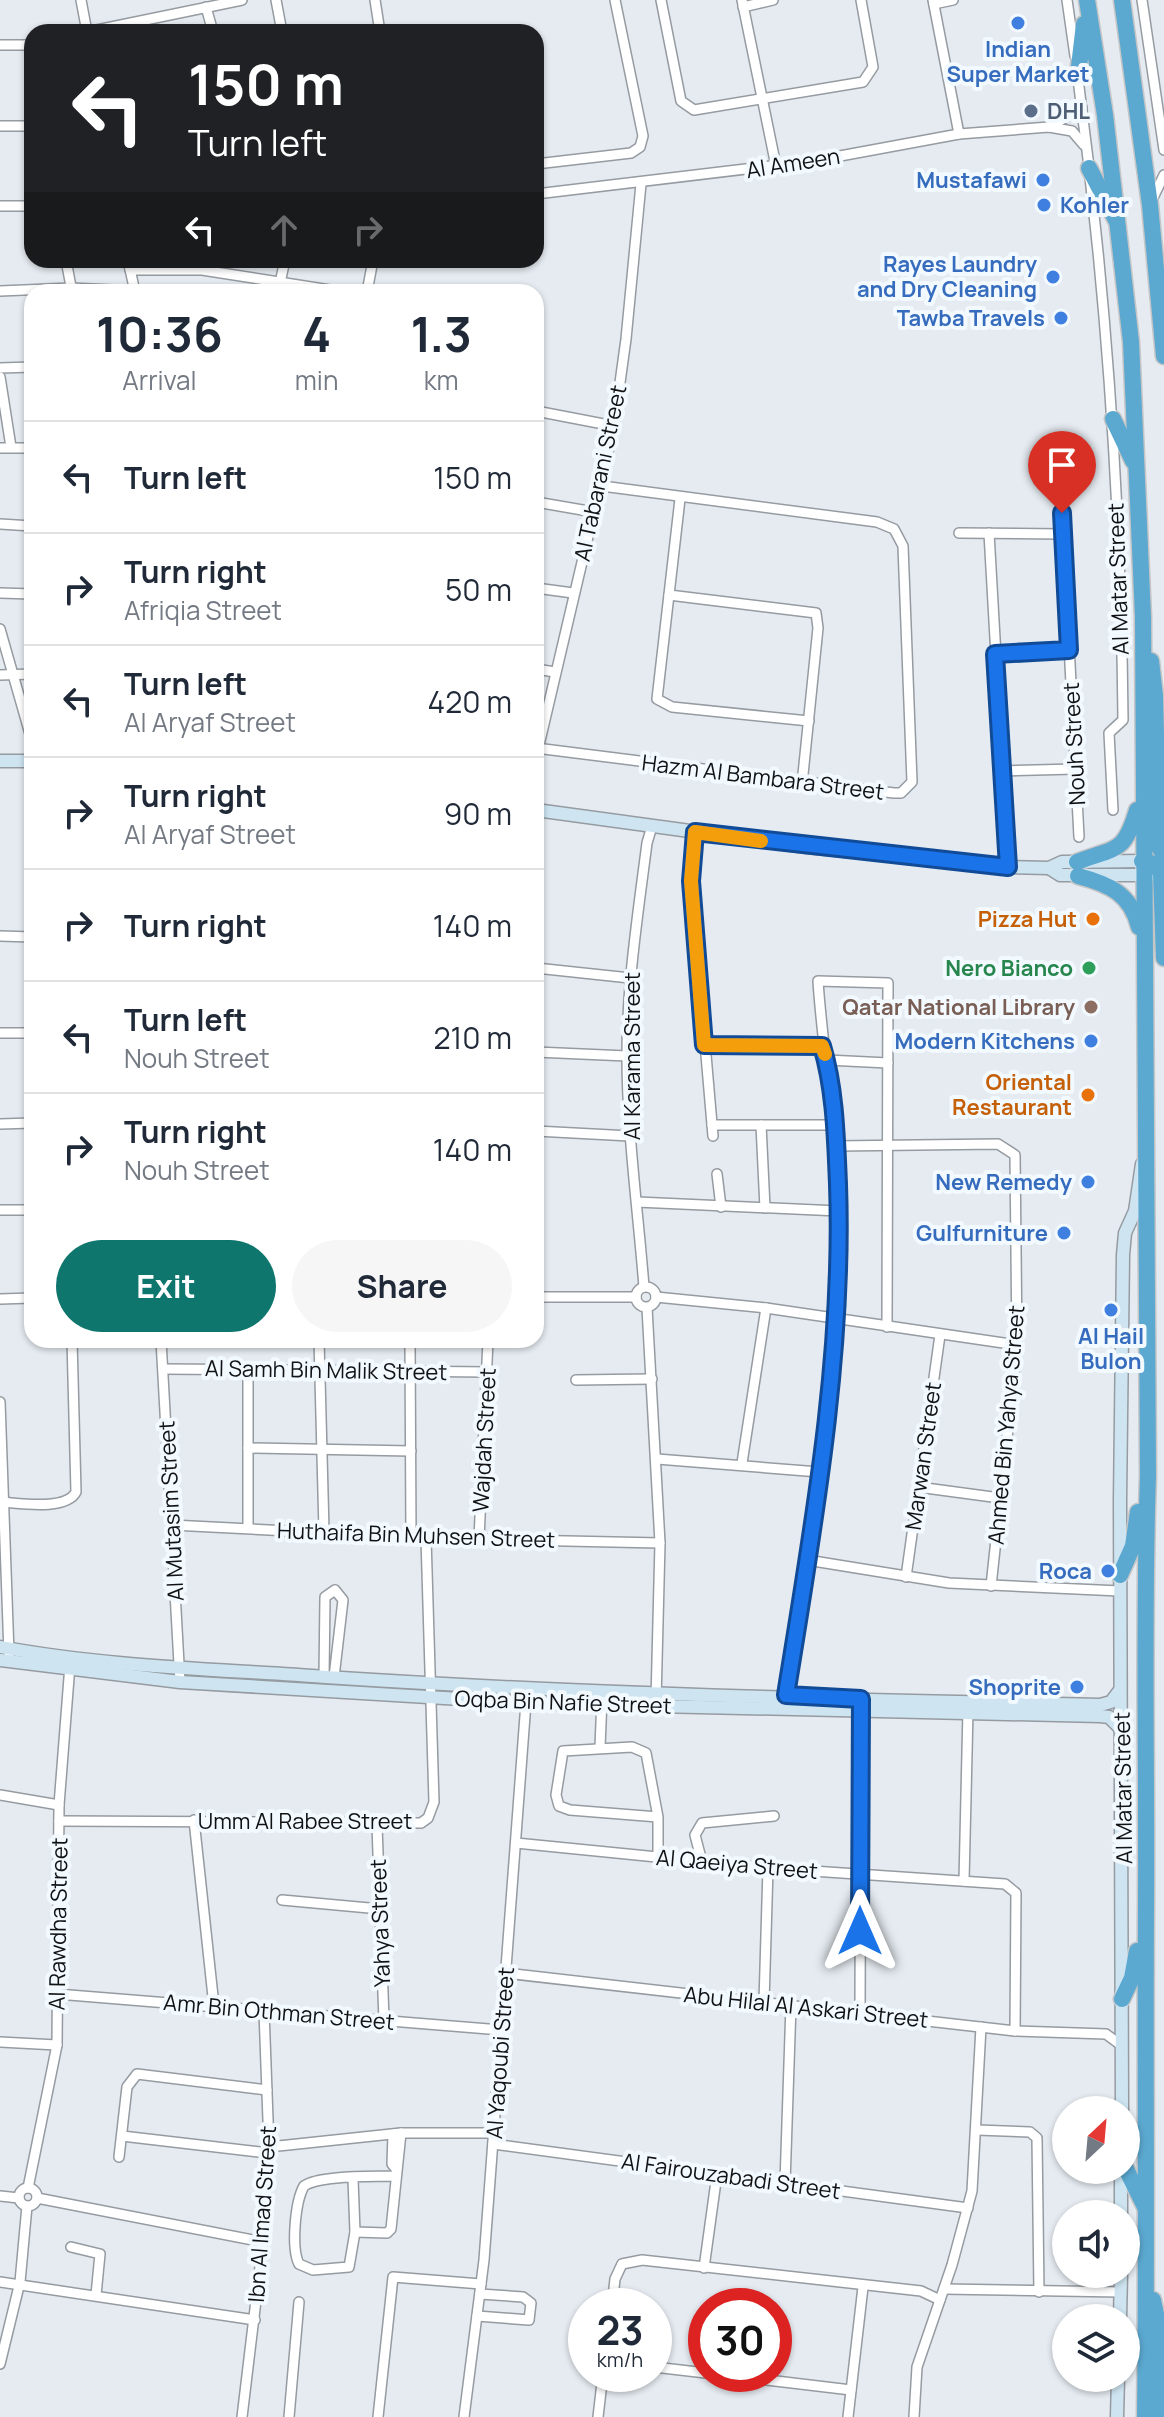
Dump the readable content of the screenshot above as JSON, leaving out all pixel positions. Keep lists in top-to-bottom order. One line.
{"streets":{"highway":["Al Matar Street"],"street":["Al Ameen","Al Tabarani Street","Nouh Street","Hazm Al Bambara Street","Al Karama Street","Al Samh Bin Malik Street","Ahmed Bin Yahya Street","Wajdah Street","Marwan Street","Al Mutasim Street","Huthaifa Bin Muhsen Street","Oqba Bin Nafie Street","Umm Al Rabee Street","Al Qaeiya Street","Yahya Street","Al Rawdha Street","Abu Hilal Al Askari Street","Amr Bin Othman Street","Al Yaqoubi Street","Al Fairouzabadi Street","Ibn Al Imad Street"]},"crossings":[["Al Ameen","Al Tabarani Street"],["Al Ameen","Al Matar Street"],["Al Tabarani Street","Hazm Al Bambara Street"],["Al Matar Street","Oqba Bin Nafie Street"],["Al Samh Bin Malik Street","Wajdah Street"],["Al Samh Bin Malik Street","Al Mutasim Street"],["Wajdah Street","Huthaifa Bin Muhsen Street"],["Al Mutasim Street","Huthaifa Bin Muhsen Street"],["Al Mutasim Street","Oqba Bin Nafie Street"],["Huthaifa Bin Muhsen Street","Umm Al Rabee Street"],["Oqba Bin Nafie Street","Umm Al Rabee Street"],["Oqba Bin Nafie Street","Al Rawdha Street"],["Oqba Bin Nafie Street","Al Yaqoubi Street"],["Umm Al Rabee Street","Yahya Street"],["Umm Al Rabee Street","Al Rawdha Street"],["Al Qaeiya Street","Abu Hilal Al Askari Street"],["Al Qaeiya Street","Al Yaqoubi Street"],["Yahya Street","Amr Bin Othman Street"],["Al Rawdha Street","Amr Bin Othman Street"],["Abu Hilal Al Askari Street","Al Yaqoubi Street"],["Amr Bin Othman Street","Al Yaqoubi Street"],["Amr Bin Othman Street","Ibn Al Imad Street"],["Al Yaqoubi Street","Al Fairouzabadi Street"]],"places":["Indian Super Market","DHL","Mustafawi","Kohler","Rayes Laundry and Dry Cleaning","Tawba Travels","Pizza Hut","Nero Bianco","Qatar National Library","Modern Kitchens","Oriental Restaurant","New Remedy","Gulfurniture","Al Hail Bulon","Roca","Shoprite"],"north":"top right","page":{"turn":["150 m","Turn left"],"eta":["10:36","Arrival","4","min","1.3","km"],"list":[{"name":"Turn left","value":"150 m"},{"name":"Turn right","note":"Afriqia Street","value":"50 m"},{"name":"Turn left","note":"Al Aryaf Street","value":"420 m"},{"name":"Turn right","note":"Al Aryaf Street","value":"90 m"},{"name":"Turn right","value":"140 m"},{"name":"Turn left","note":"Nouh Street","value":"210 m"},{"name":"Turn right","note":"Nouh Street","value":"140 m"}],"buttons":["Exit","Share"],"speed":"23 km/h","limit":"30"}}
